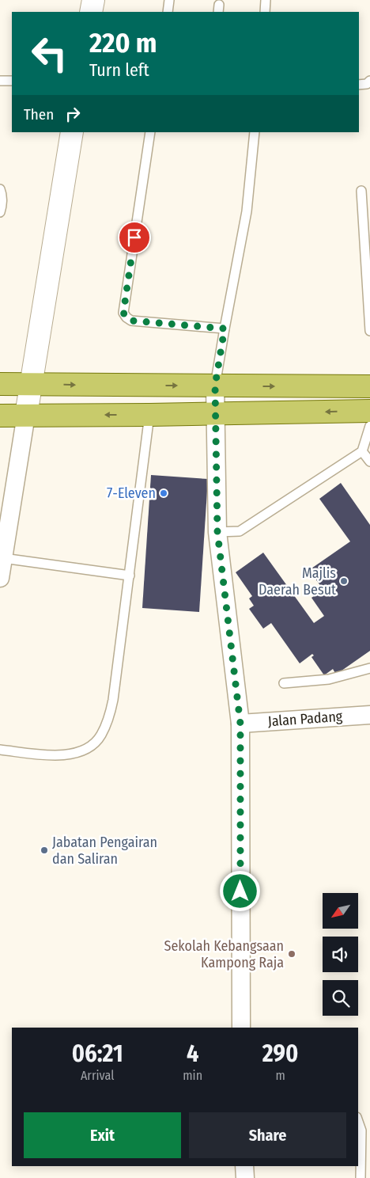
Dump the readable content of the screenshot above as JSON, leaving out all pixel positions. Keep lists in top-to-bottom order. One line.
{"streets":{"street":["Jalan Padang"]},"places":["7-Eleven","Majlis Daerah Besut","Jabatan Pengairan dan Saliran","Sekolah Kebangsaan Kampong Raja"],"north":"bottom left","page":{"turn":["220 m","Turn left"],"then":"Then","eta":["06:21","Arrival","4","min","290","m"],"buttons":["Exit","Share"]}}
